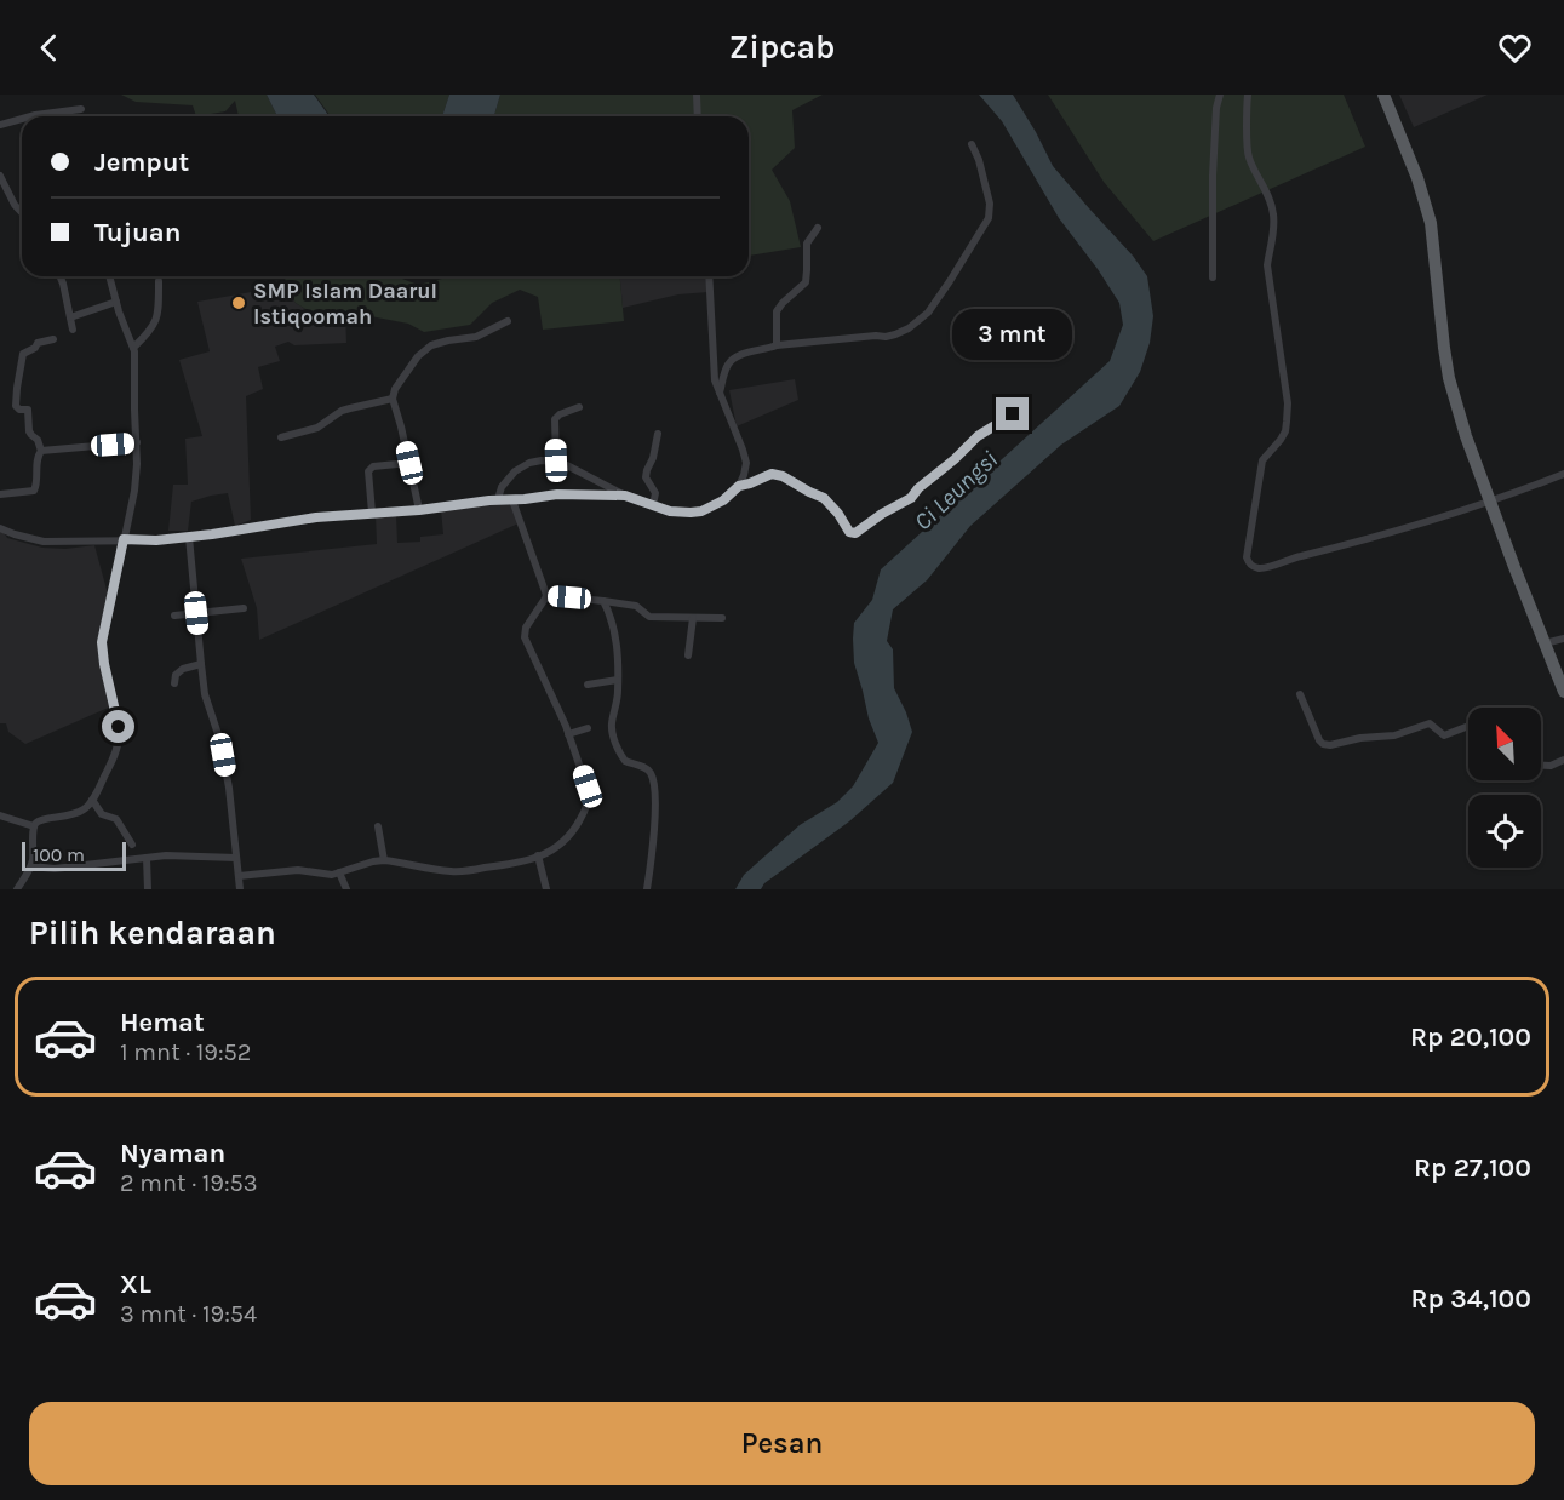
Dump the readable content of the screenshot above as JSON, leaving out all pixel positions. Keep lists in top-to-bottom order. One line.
{"water":["Ci Leungsi"],"places":["SMP Islam Daarul Istiqoomah"],"scale_bar":"100 m","north":"top left","page":{"header":"Zipcab","banner":["Jemput","Tujuan"],"bubble":"3 mnt","scale":"100 m","heading":"Pilih kendaraan","list":[{"name":"Hemat","note":"1 mnt · 19:52","value":"Rp 20,100"},{"name":"Nyaman","note":"2 mnt · 19:53","value":"Rp 27,100"},{"name":"XL","note":"3 mnt · 19:54","value":"Rp 34,100"}],"buttons":"Pesan"}}
